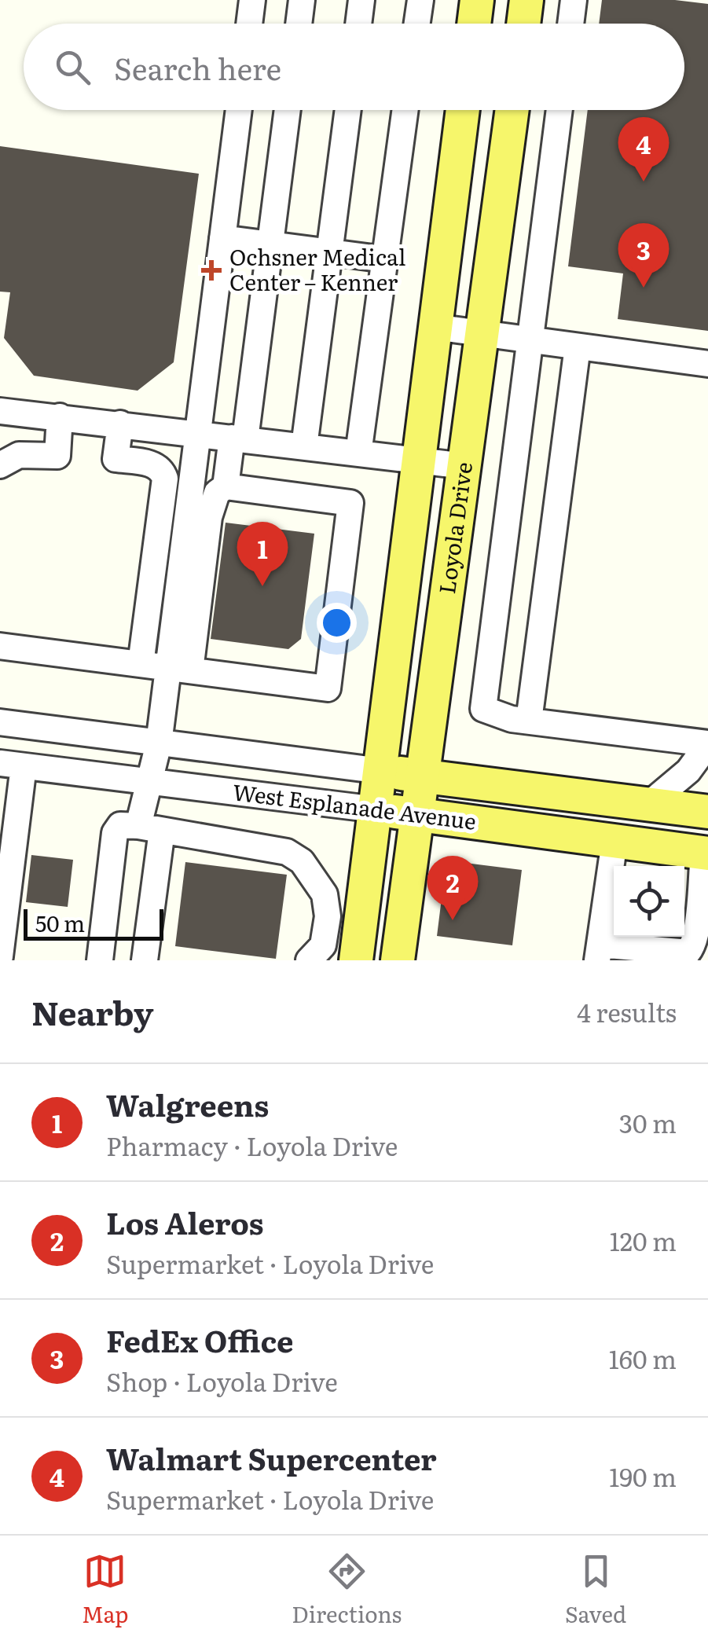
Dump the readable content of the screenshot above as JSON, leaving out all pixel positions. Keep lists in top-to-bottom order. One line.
{"streets":{"main road":["Loyola Drive","West Esplanade Avenue"]},"crossings":[["Loyola Drive","West Esplanade Avenue"]],"places":{"health":["Ochsner Medical Center – Kenner"]},"scale_bar":"50 m","page":{"search":"Search here","pins":["4","3","1","2"],"scale":"50 m","heading":["Nearby","4 results"],"list":[{"mark":"1","name":"Walgreens","note":"Pharmacy · Loyola Drive","value":"30 m"},{"mark":"2","name":"Los Aleros","note":"Supermarket · Loyola Drive","value":"120 m"},{"mark":"3","name":"FedEx Office","note":"Shop · Loyola Drive","value":"160 m"},{"mark":"4","name":"Walmart Supercenter","note":"Supermarket · Loyola Drive","value":"190 m"}],"nav":["Map","Directions","Saved"]}}
